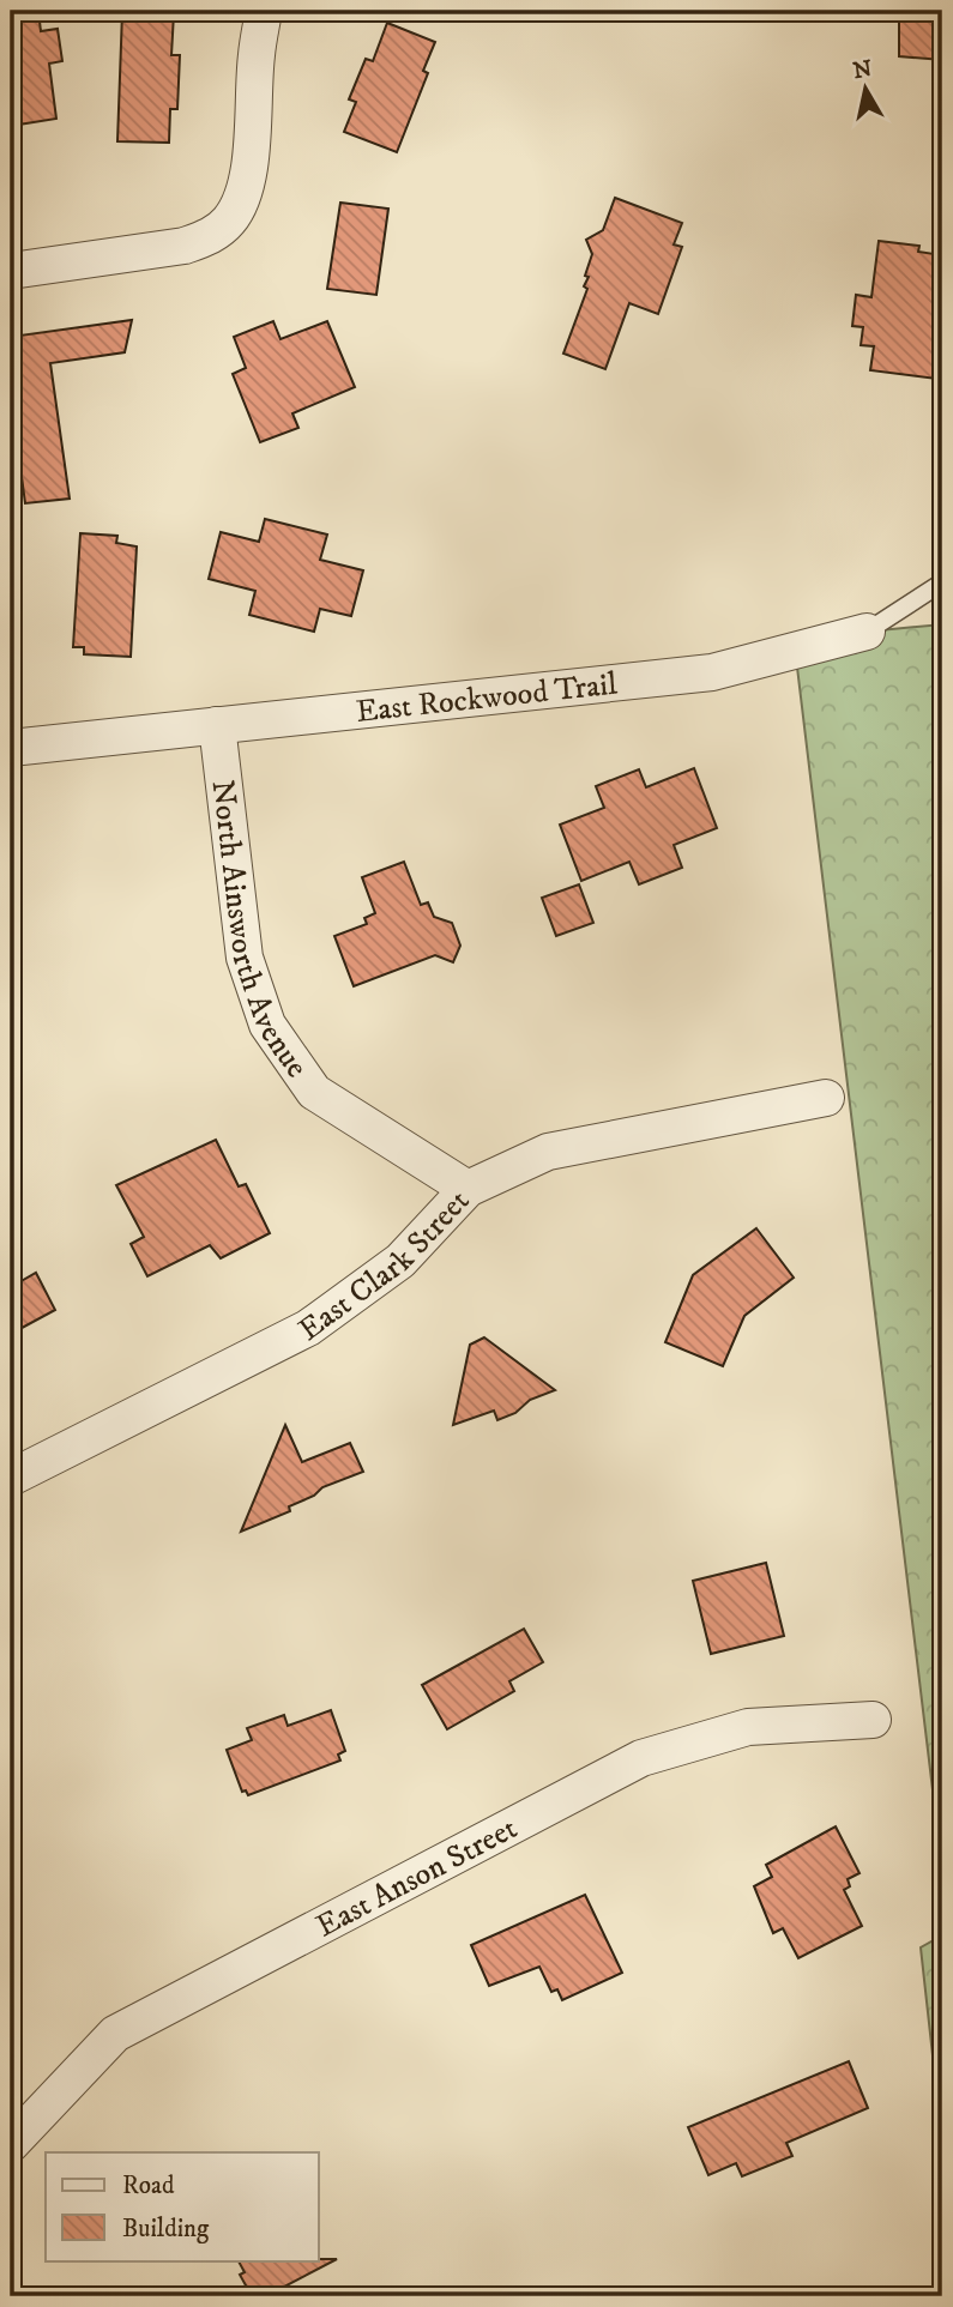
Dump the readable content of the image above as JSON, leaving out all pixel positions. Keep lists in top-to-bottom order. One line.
{"streets":{"street":["East Rockwood Trail","North Ainsworth Avenue","East Clark Street","East Anson Street"]},"crossings":[["East Rockwood Trail","North Ainsworth Avenue"],["North Ainsworth Avenue","East Clark Street"]],"legend":["Road","Building"],"north":"top"}
